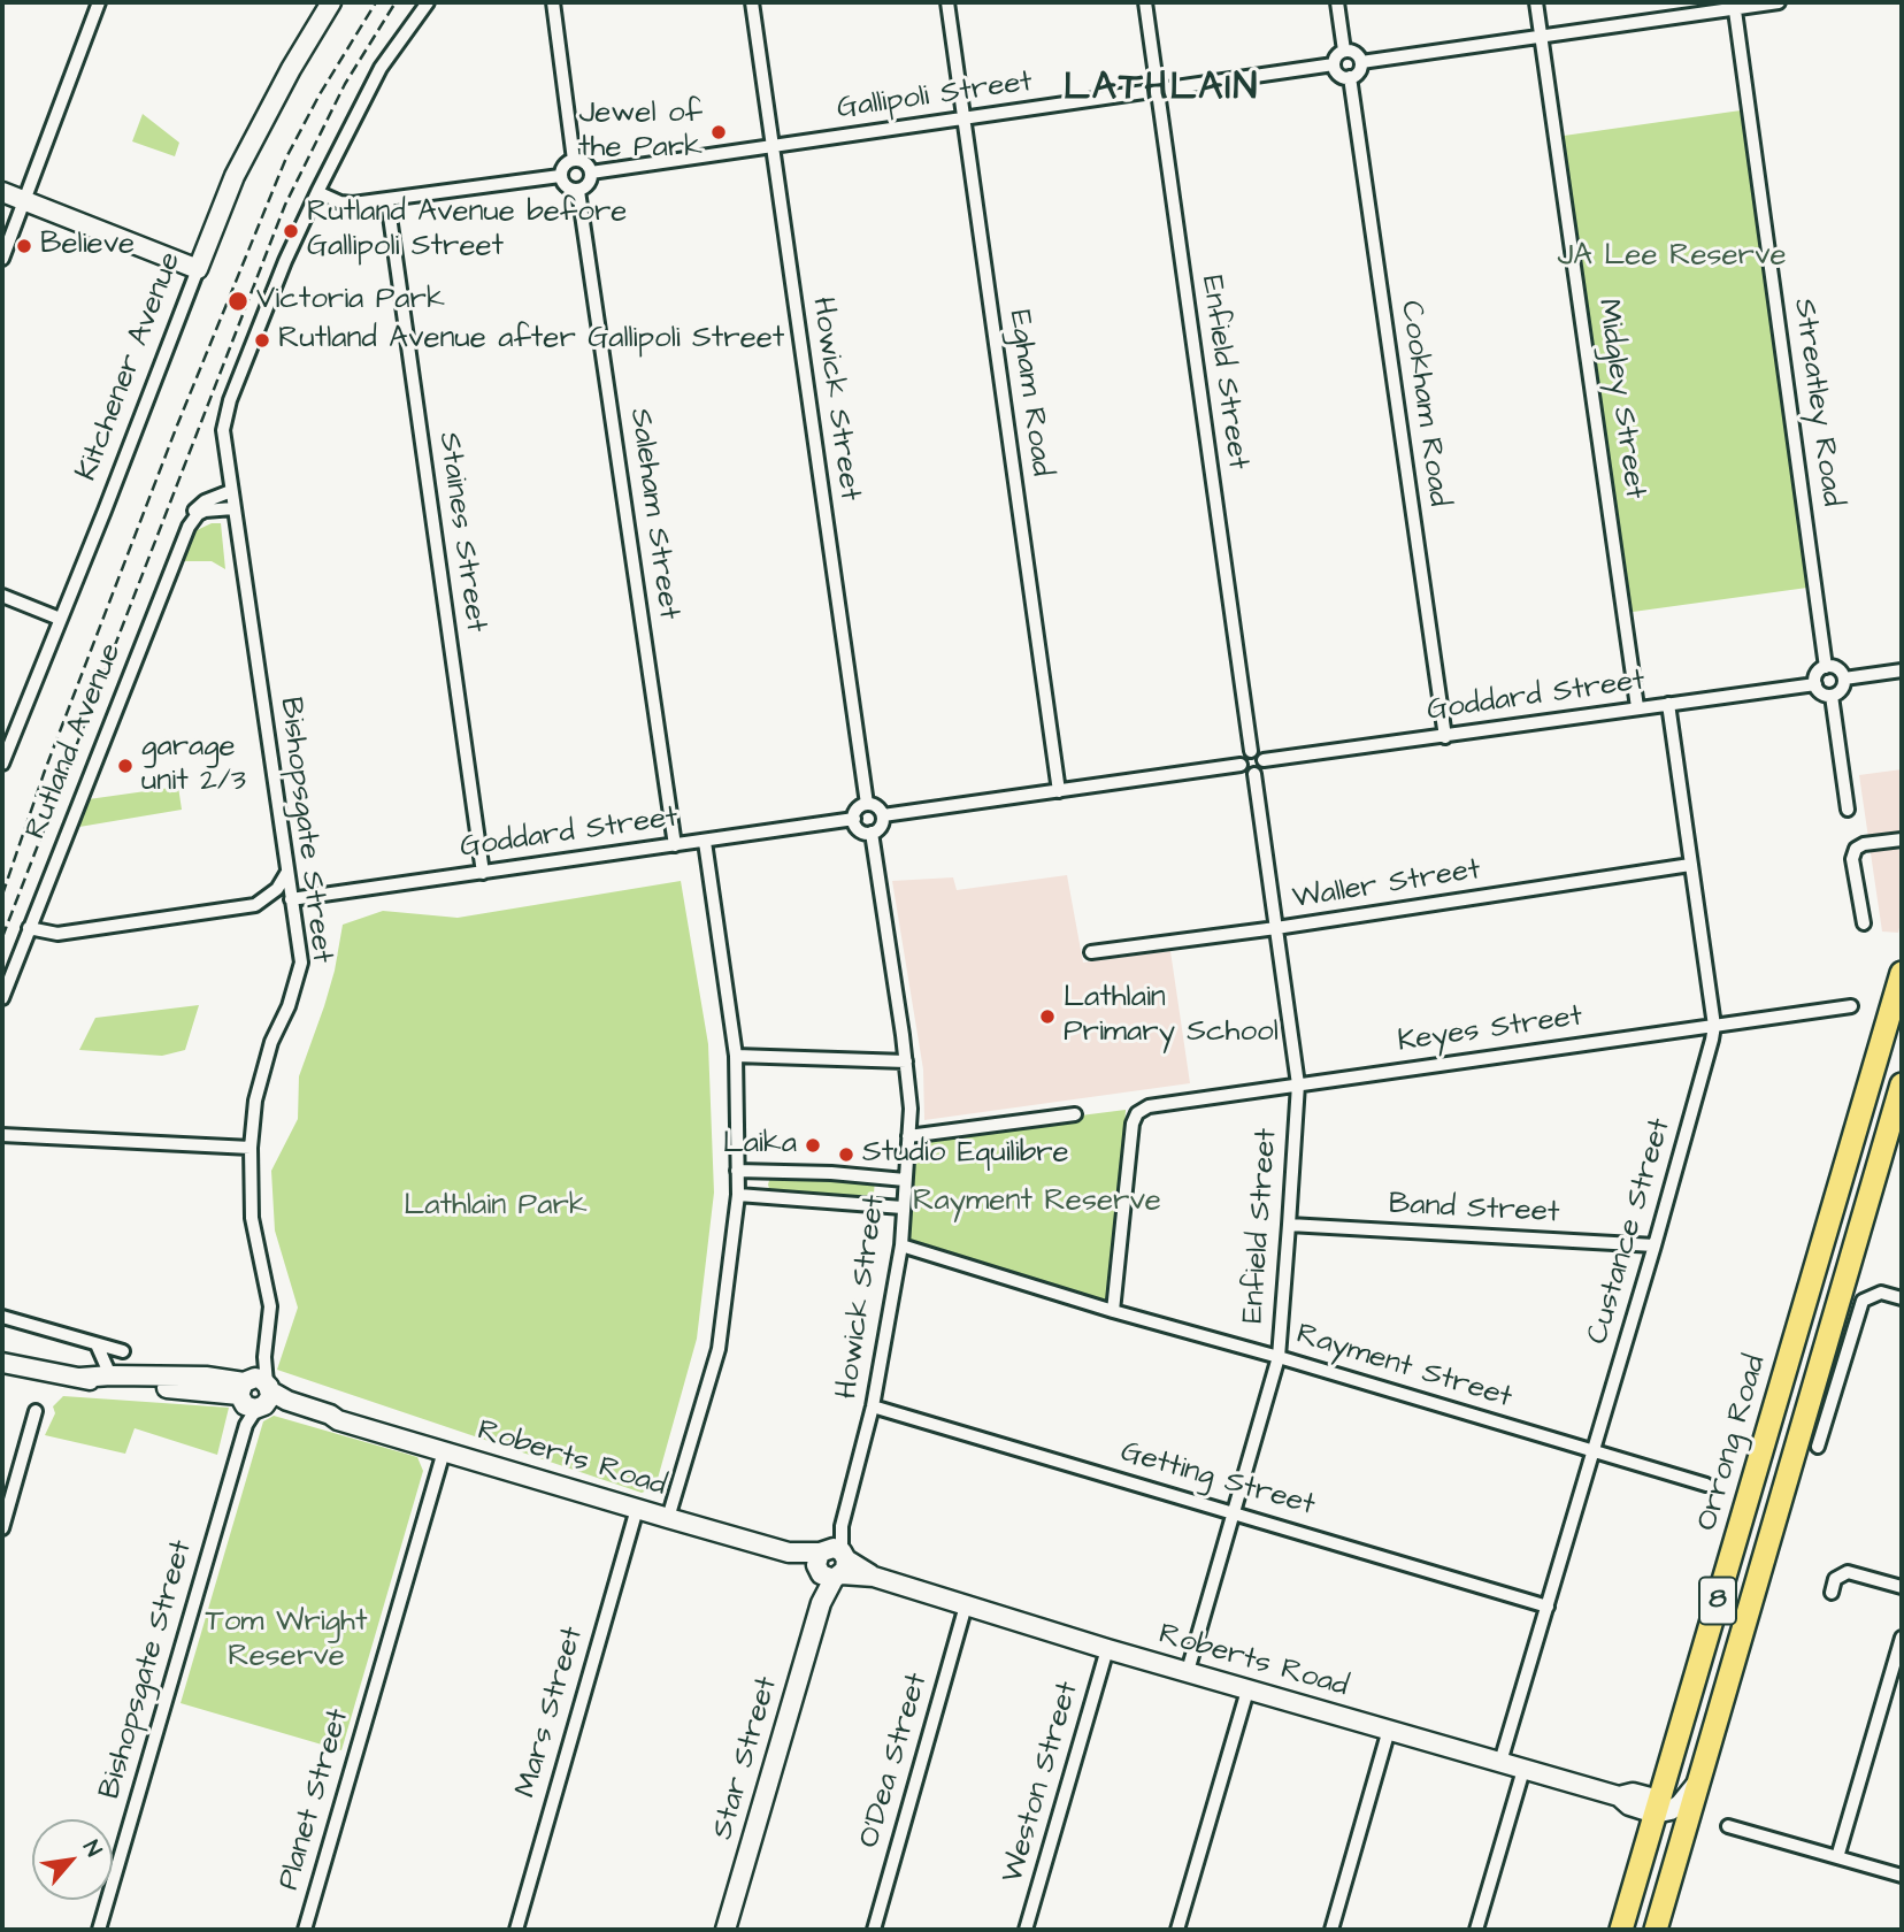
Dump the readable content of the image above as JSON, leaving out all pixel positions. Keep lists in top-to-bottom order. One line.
{"streets":{"highway":["Orrong Road","8"],"main road":["Kitchener Avenue","Roberts Road","Star Street"],"street":["Gallipoli Street","Enfield Street","Egham Road","Howick Street","Midgley Street","Streatley Road","Cookham Road","Saleham Street","Staines Street","Goddard Street","Rutland Avenue","Bishopsgate Street","Waller Street","Keyes Street","Band Street","Custance Street","Rayment Street","Getting Street","Mars Street","O'Dea Street","Weston Street","Planet Street"]},"crossings":[["Gallipoli Street","Enfield Street"],["Gallipoli Street","Egham Road"],["Gallipoli Street","Howick Street"],["Gallipoli Street","Cookham Road"],["Gallipoli Street","Saleham Street"],["Enfield Street","Goddard Street"],["Enfield Street","Waller Street"],["Enfield Street","Keyes Street"],["Enfield Street","Band Street"],["Enfield Street","Rayment Street"],["Enfield Street","Roberts Road"],["Enfield Street","Getting Street"],["Howick Street","Goddard Street"],["Howick Street","Rayment Street"],["Howick Street","Roberts Road"],["Howick Street","Getting Street"],["Howick Street","Star Street"],["Midgley Street","Goddard Street"],["Streatley Road","Goddard Street"],["Cookham Road","Goddard Street"],["Saleham Street","Goddard Street"],["Staines Street","Goddard Street"],["Goddard Street","Bishopsgate Street"],["Goddard Street","Custance Street"],["Rutland Avenue","Bishopsgate Street"],["Bishopsgate Street","Roberts Road"],["Waller Street","Custance Street"],["Keyes Street","Custance Street"],["Keyes Street","Rayment Street"],["Band Street","Custance Street"],["Custance Street","Rayment Street"],["Custance Street","Roberts Road"],["Custance Street","Getting Street"],["Orrong Road","Roberts Road"],["Roberts Road","Mars Street"],["Roberts Road","Star Street"],["Roberts Road","O'Dea Street"],["Roberts Road","Weston Street"],["Roberts Road","Planet Street"]],"districts":["LATHLAIN"],"parks":["JA Lee Reserve","Rayment Reserve","Lathlain Park","Tom Wright Reserve"],"places":["Jewel of the Park","Rutland Avenue before Gallipoli Street","Believe","Victoria Park","Rutland Avenue after Gallipoli Street","garage unit 2/3","Lathlain Primary School","Laika","Studio Equilibre"],"north":"top right"}
